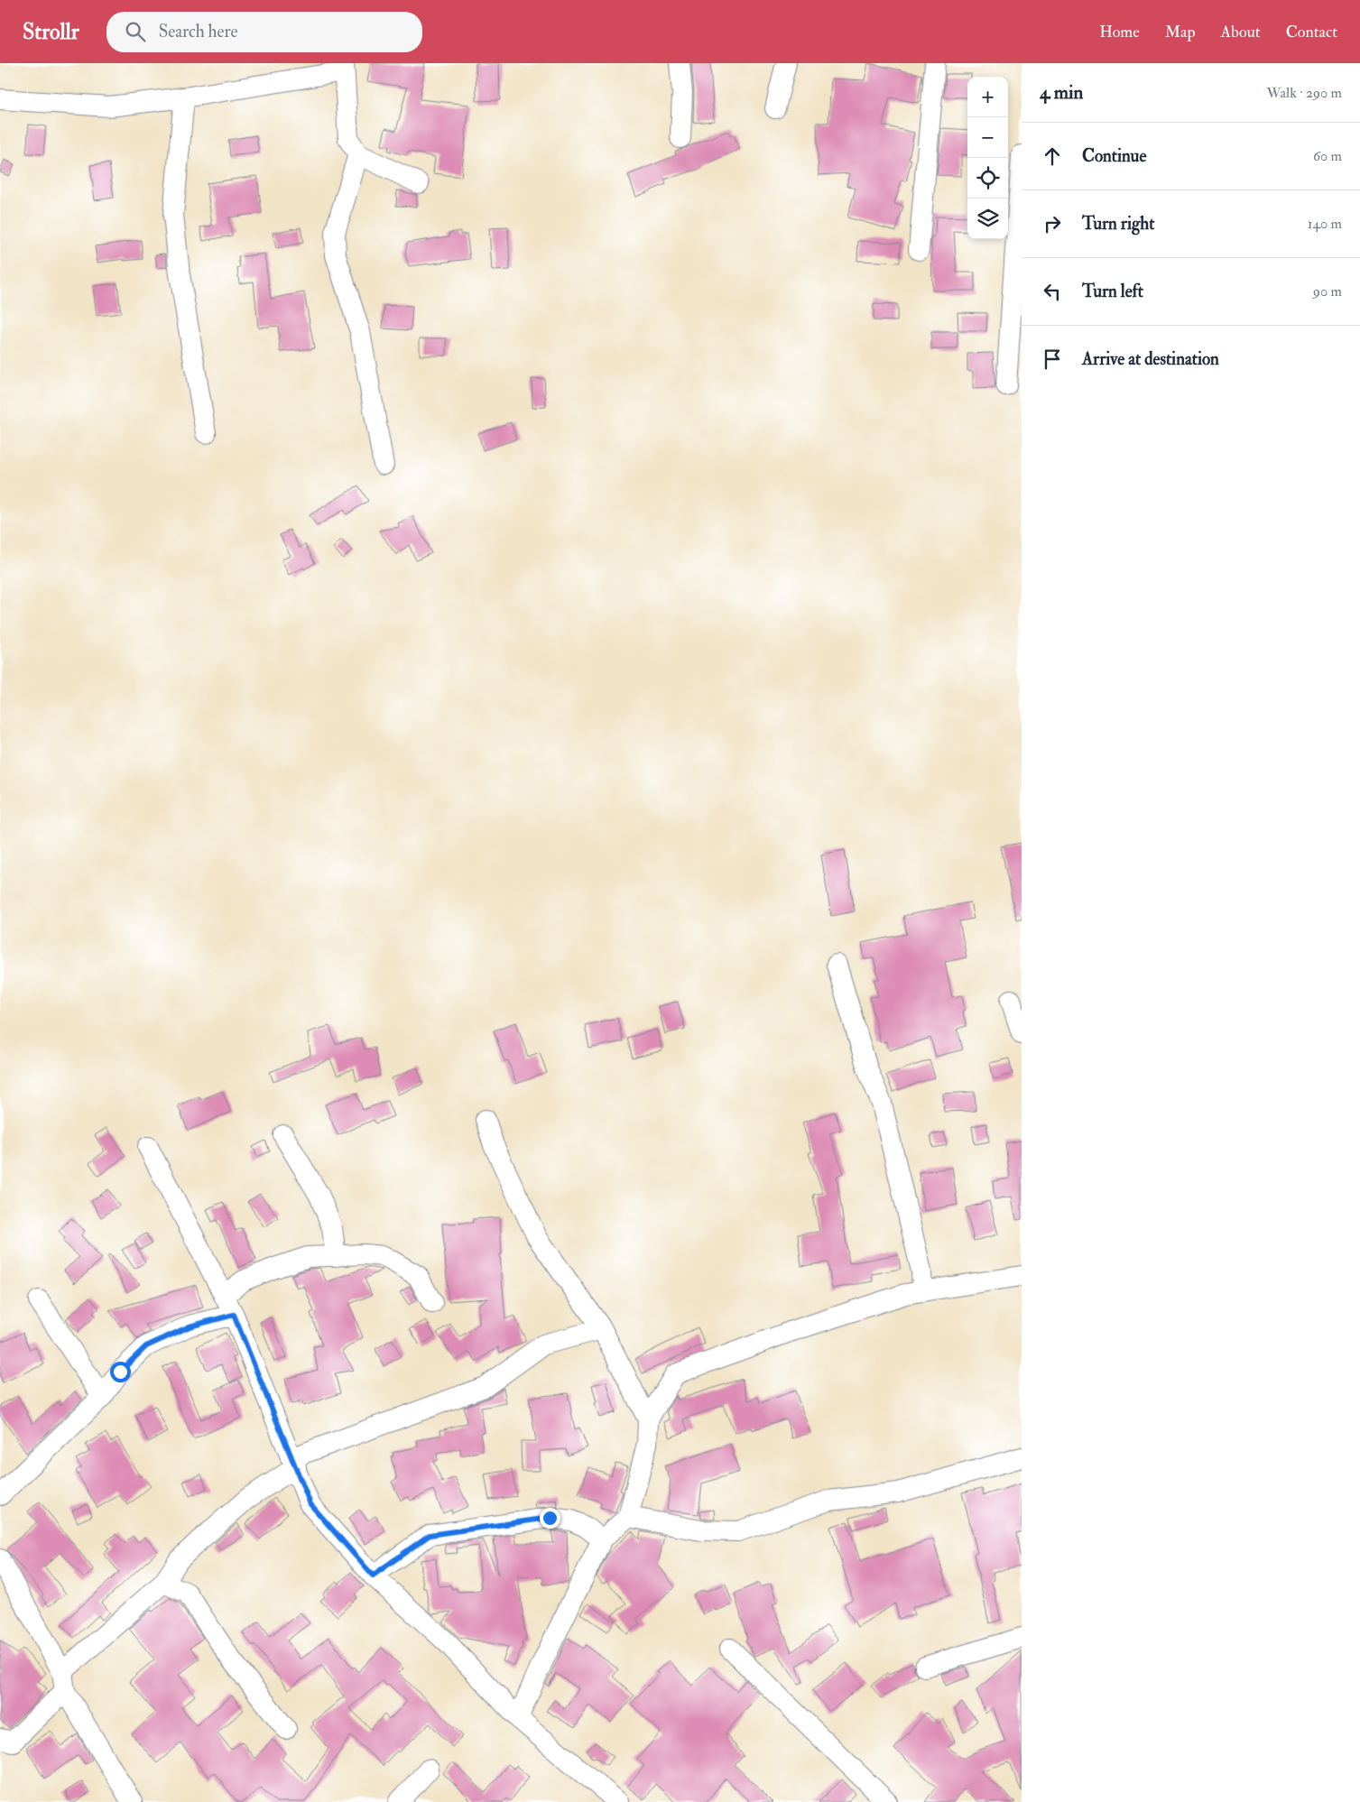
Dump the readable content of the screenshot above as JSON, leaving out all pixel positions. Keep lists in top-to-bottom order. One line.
{"page":{"header":"Strollr","search":"Search here","nav":["Home","Map","About","Contact"],"heading":["4 min","Walk · 290 m"],"map_buttons":["+","−"],"list":[["Continue","60 m"],["Turn right","140 m"],["Turn left","90 m"],"Arrive at destination"]}}
